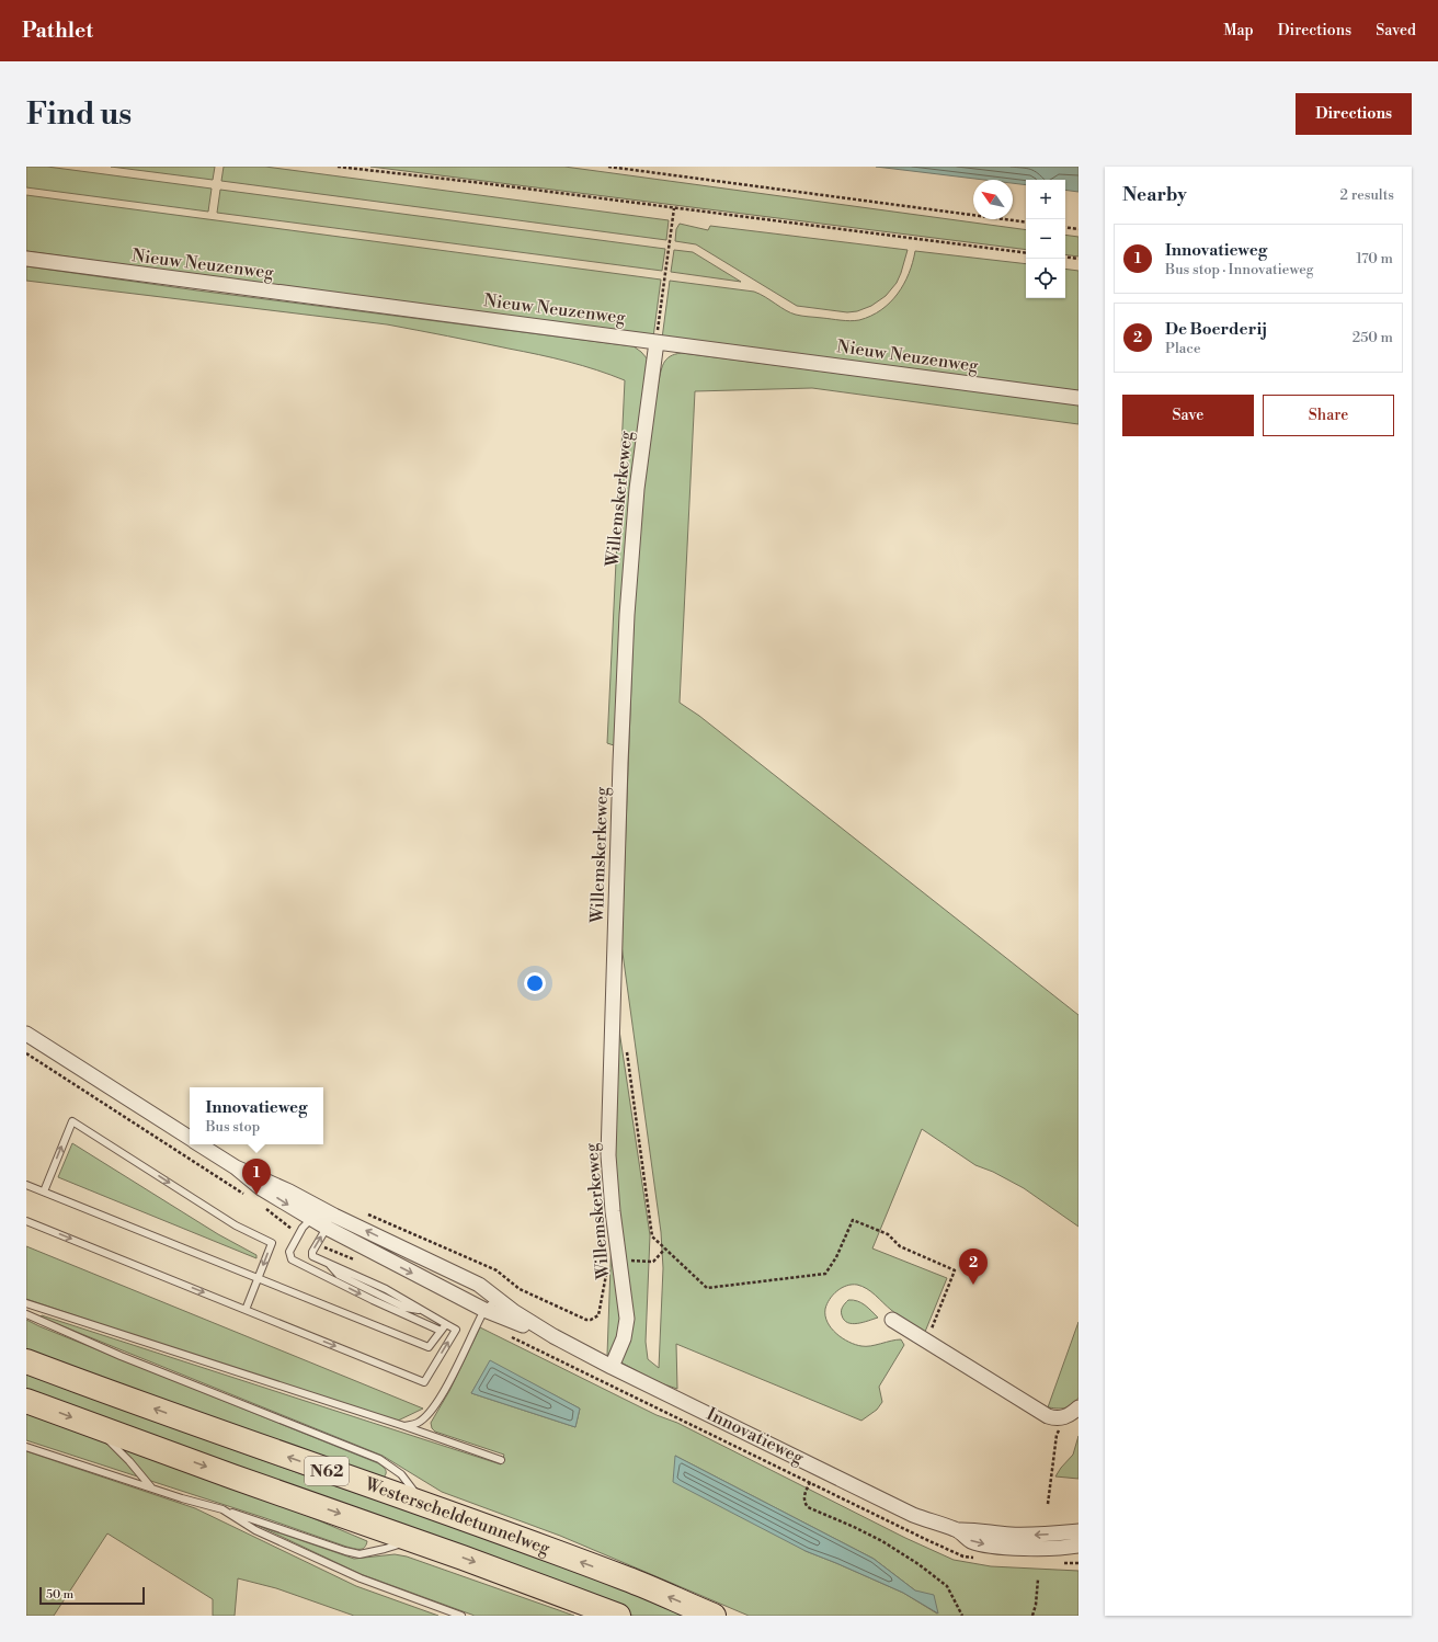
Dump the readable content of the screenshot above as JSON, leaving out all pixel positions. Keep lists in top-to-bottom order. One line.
{"streets":{"highway":["N62","Westerscheldetunnelweg"],"street":["Nieuw Neuzenweg","Willemskerkeweg","Innovatieweg"]},"crossings":[["Nieuw Neuzenweg","Willemskerkeweg"],["Willemskerkeweg","Innovatieweg"]],"scale_bar":"50 m","north":"top left","page":{"header":"Pathlet","nav":["Map","Directions","Saved"],"buttons":["Directions",["Save","Share"]],"title":"Find us","heading":["Nearby","2 results"],"map_buttons":["+","−"],"list":[{"mark":"1","name":"Innovatieweg","note":"Bus stop · Innovatieweg","value":"170 m"},{"mark":"2","name":"De Boerderij","note":"Place","value":"250 m"}],"popup":["Innovatieweg","Bus stop"],"pins":["1","2"],"scale":"50 m"}}
